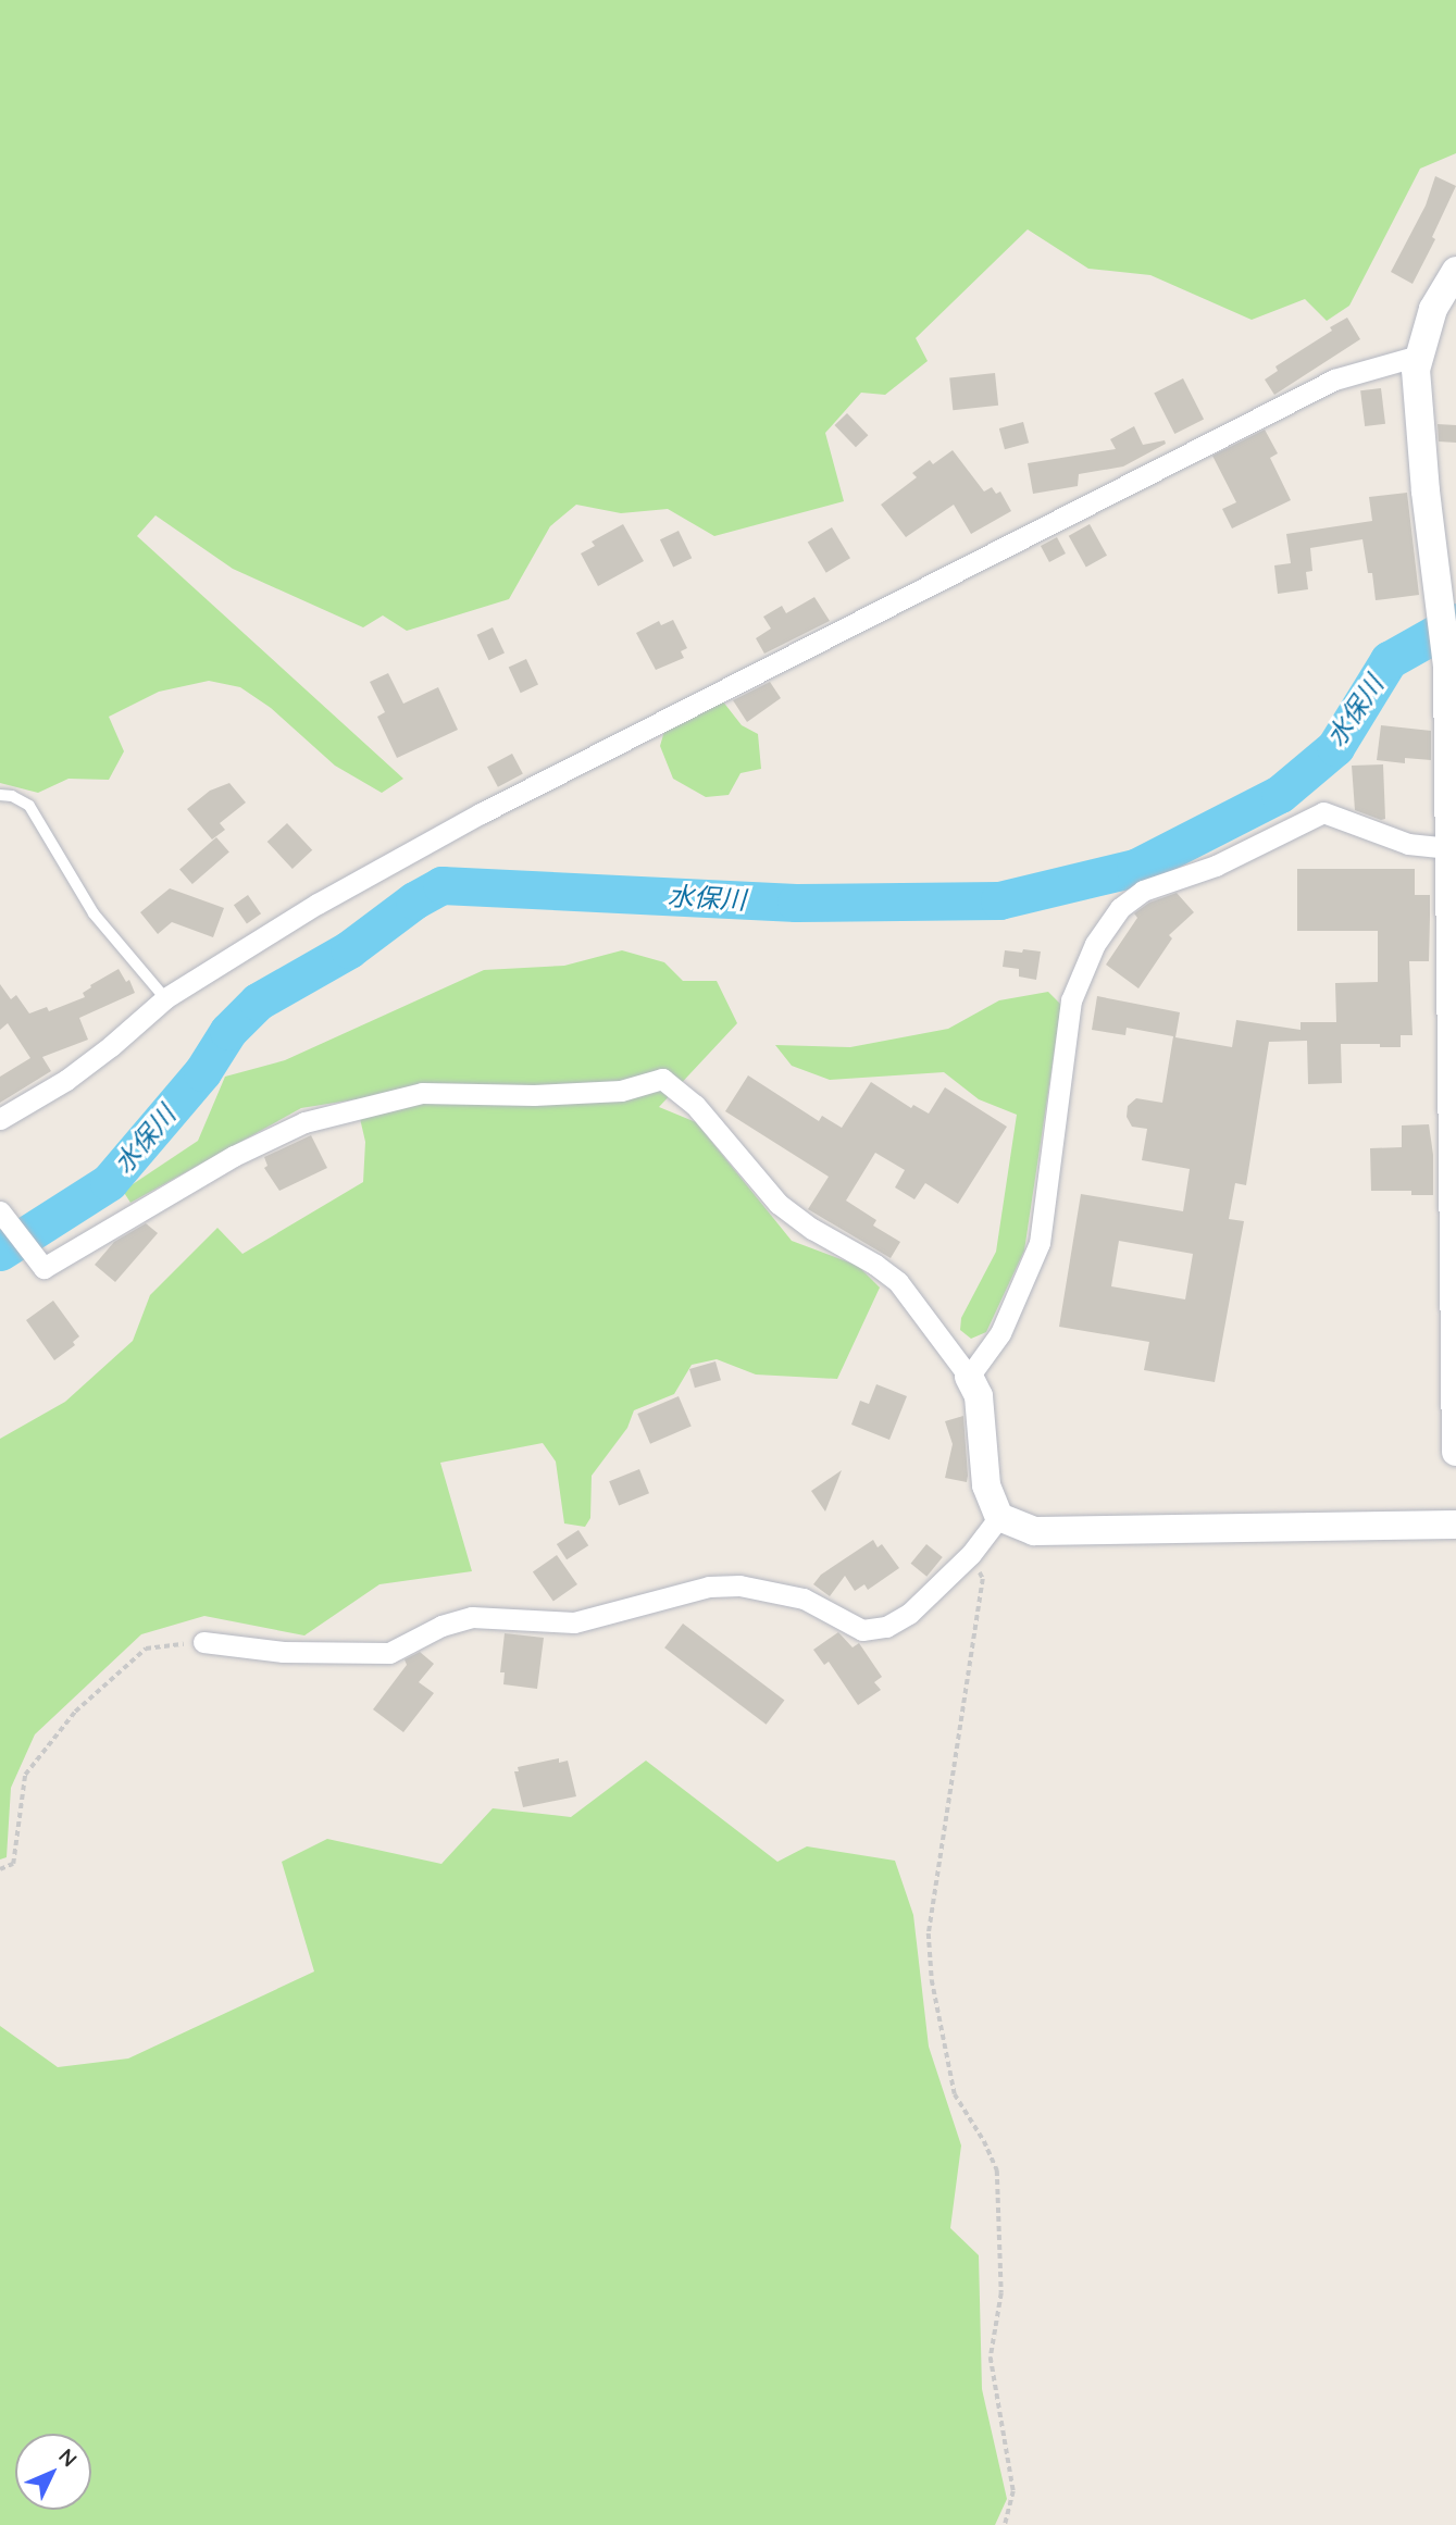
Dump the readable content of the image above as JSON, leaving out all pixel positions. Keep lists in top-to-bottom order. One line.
{"water":["水保川"],"north":"top right"}
